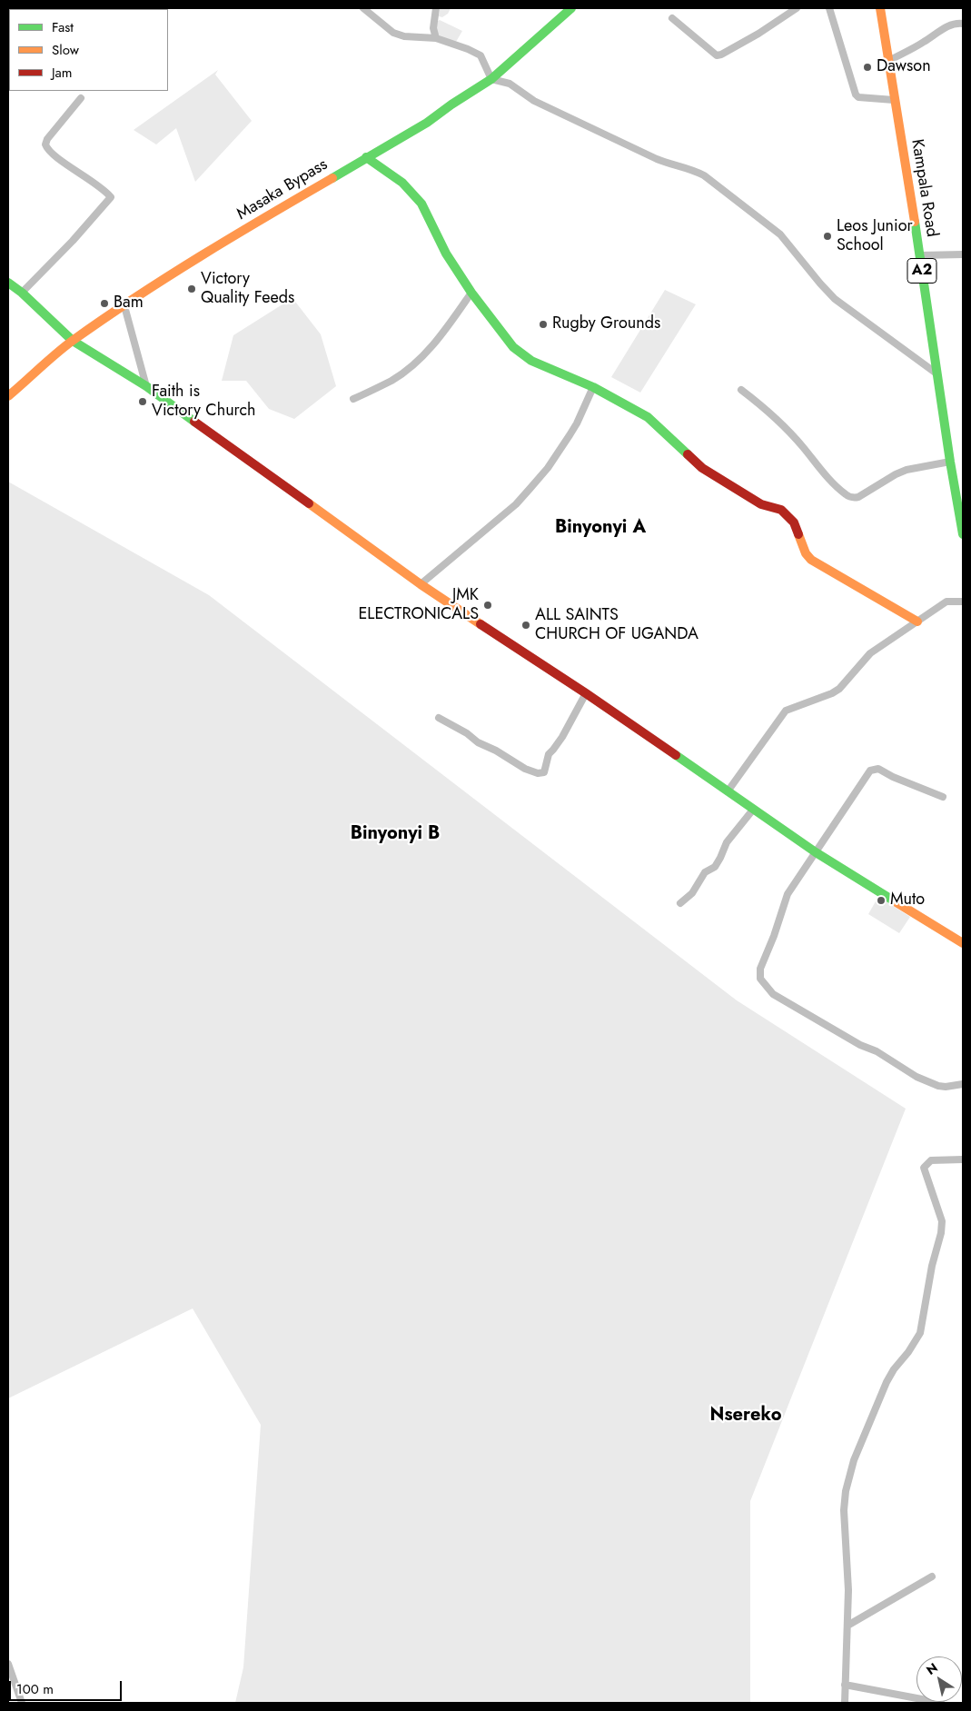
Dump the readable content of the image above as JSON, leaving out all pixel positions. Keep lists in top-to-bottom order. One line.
{"streets":{"main road":["Kampala Road","Masaka Bypass","A2"]},"districts":["Binyonyi A","Binyonyi B","Nsereko"],"places":["Dawson","Leos Junior School","Victory Quality Feeds","Bam","Rugby Grounds","Faith is Victory Church","JMK ELECTRONICALS","ALL SAINTS CHURCH OF UGANDA","Muto"],"legend":["Fast","Slow","Jam"],"scale_bar":"100 m","north":"top left"}
